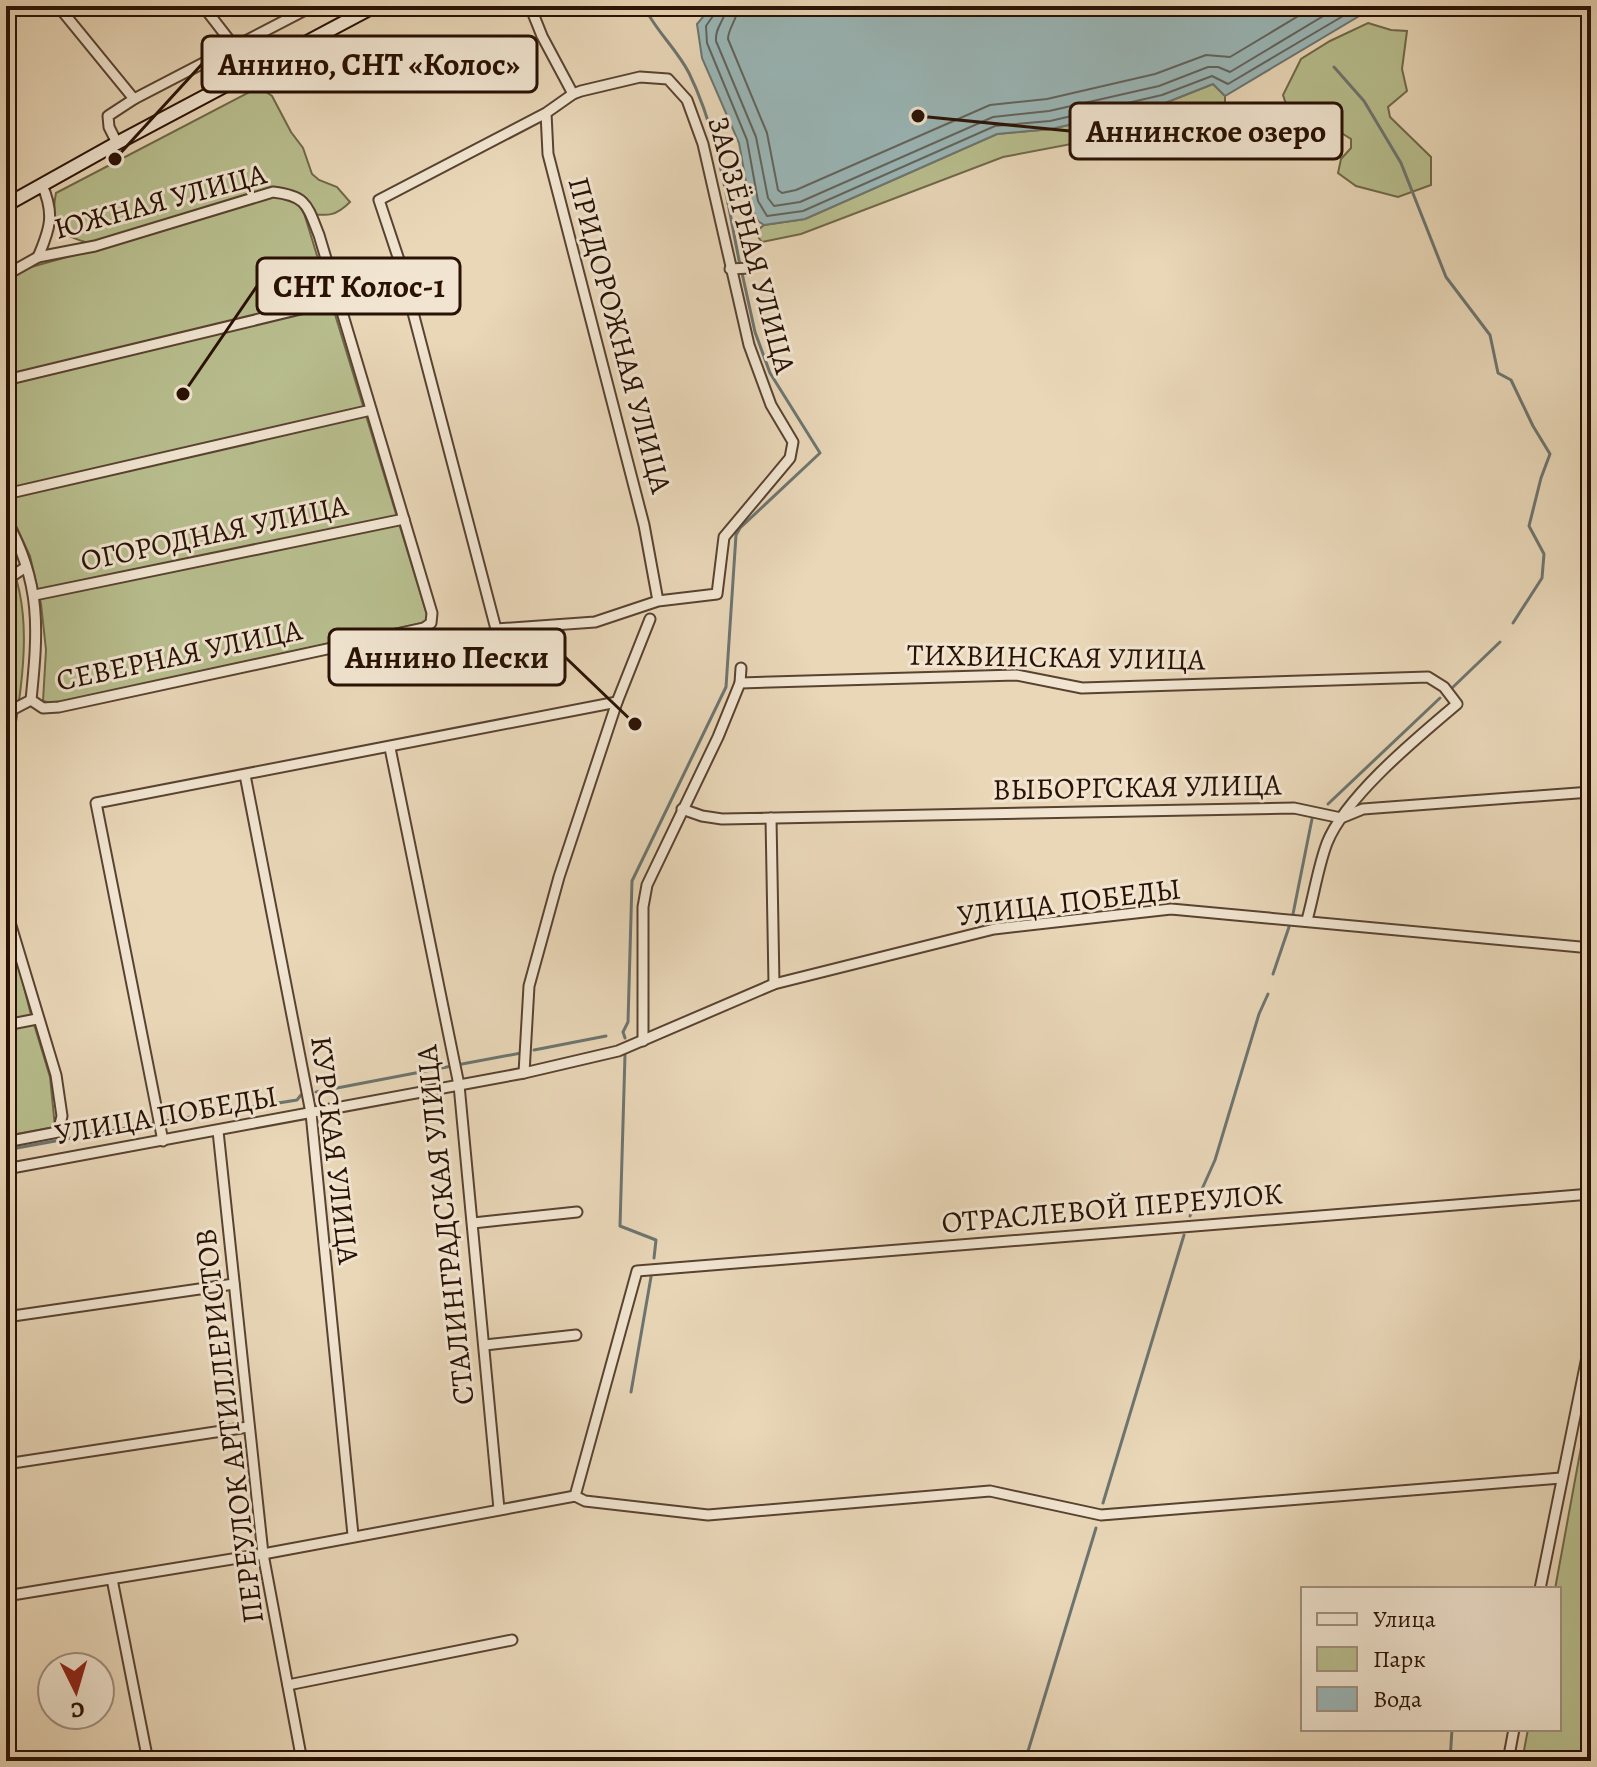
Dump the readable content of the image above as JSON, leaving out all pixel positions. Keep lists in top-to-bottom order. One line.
{"streets":{"street":["ЮЖНАЯ УЛИЦА","ЗАОЗЁРНАЯ УЛИЦА","ПРИДОРОЖНАЯ УЛИЦА","ОГОРОДНАЯ УЛИЦА","СЕВЕРНАЯ УЛИЦА","ТИХВИНСКАЯ УЛИЦА","ВЫБОРГСКАЯ УЛИЦА","УЛИЦА ПОБЕДЫ","КУРСКАЯ УЛИЦА","ОТРАСЛЕВОЙ ПЕРЕУЛОК","СТАЛИНГРАДСКАЯ УЛИЦА","ПЕРЕУЛОК АРТИЛЛЕРИСТОВ"]},"crossings":[["ЗАОЗЁРНАЯ УЛИЦА","ПРИДОРОЖНАЯ УЛИЦА"],["ОГОРОДНАЯ УЛИЦА","СЕВЕРНАЯ УЛИЦА"],["ТИХВИНСКАЯ УЛИЦА","ВЫБОРГСКАЯ УЛИЦА"],["УЛИЦА ПОБЕДЫ","КУРСКАЯ УЛИЦА"],["УЛИЦА ПОБЕДЫ","СТАЛИНГРАДСКАЯ УЛИЦА"],["УЛИЦА ПОБЕДЫ","ПЕРЕУЛОК АРТИЛЛЕРИСТОВ"]],"places":["Аннинское озеро","Аннино, СНТ «Колос»","СНТ Колос-1","Аннино Пески"],"legend":["Улица","Парк","Вода"],"north":"bottom"}
